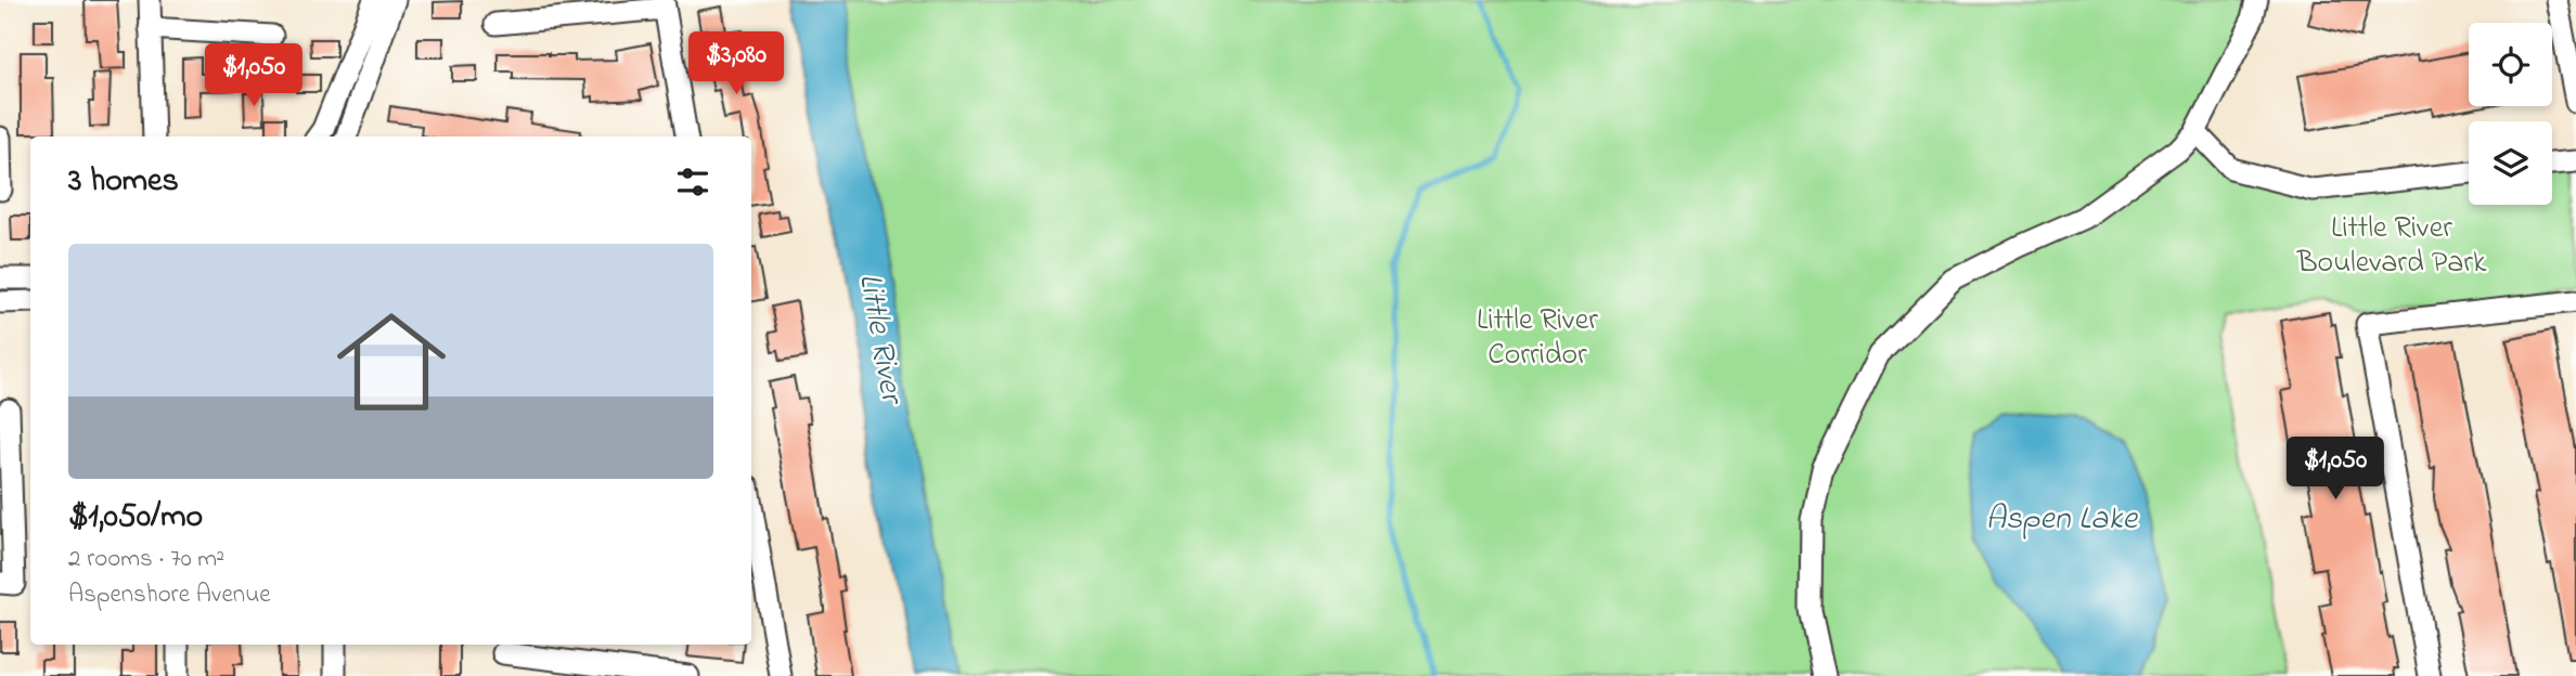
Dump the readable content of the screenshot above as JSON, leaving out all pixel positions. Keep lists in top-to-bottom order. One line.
{"water":["Little River","Aspen Lake"],"parks":["Little River Boulevard Park","Little River Corridor"],"page":{"price":["$3,080","$1,050","$1,050"],"heading":"3 homes","list":[{"name":"$1,050/mo","note":"2 rooms · 70 m² · Aspenshore Avenue"}]}}
